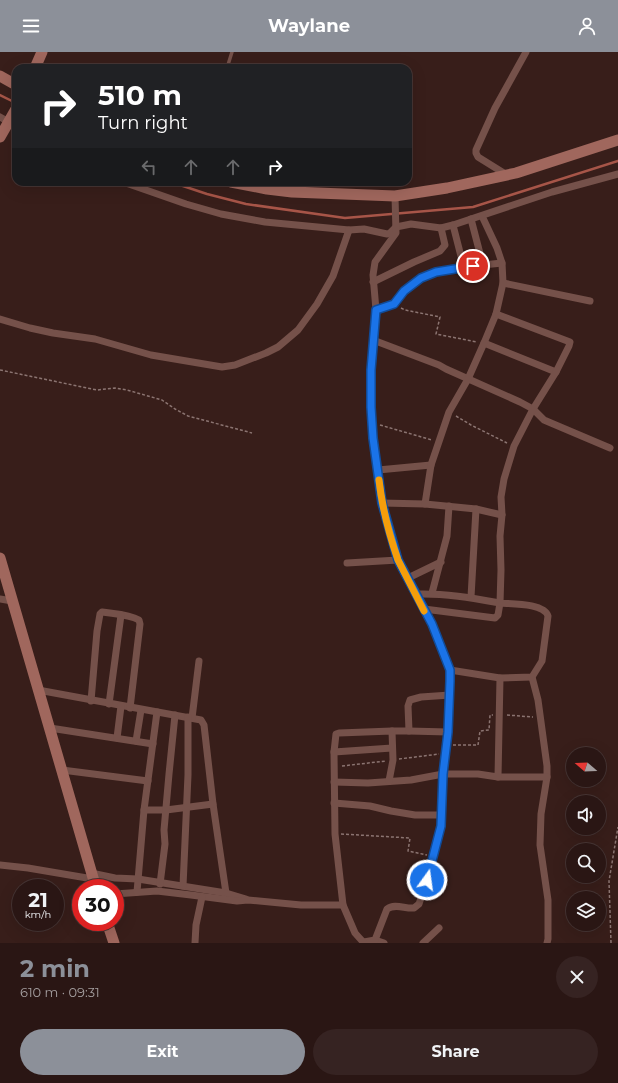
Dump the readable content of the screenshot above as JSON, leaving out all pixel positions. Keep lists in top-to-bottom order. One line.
{"north":"left","page":{"header":"Waylane","turn":["510 m","Turn right"],"speed":"21 km/h","limit":"30","heading":["2 min","610 m · 09:31"],"buttons":["Exit","Share"]}}
